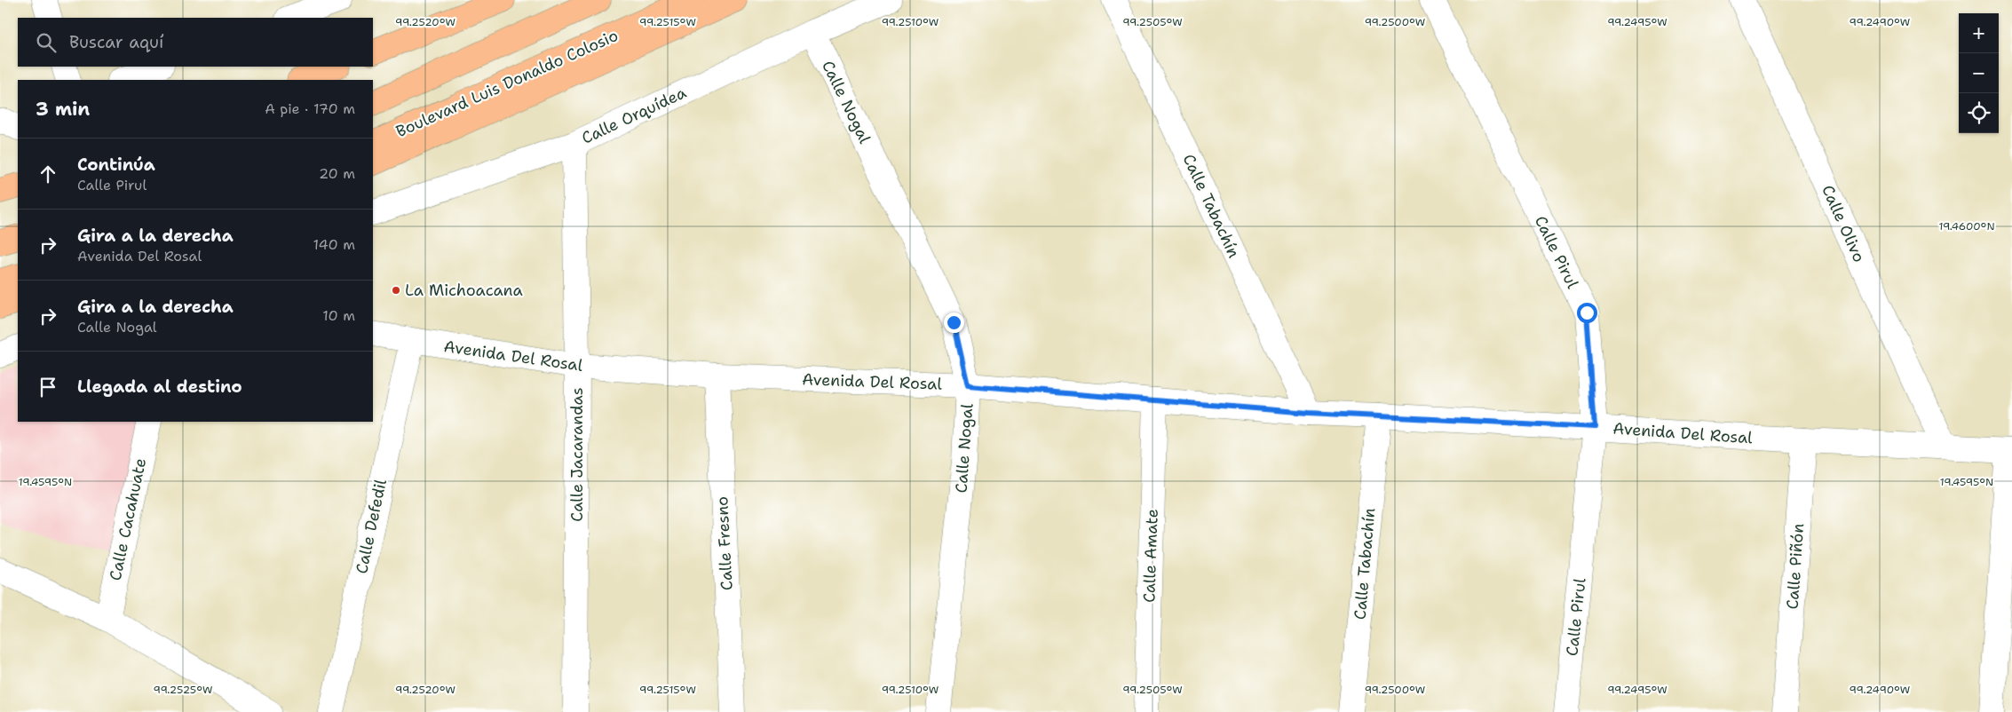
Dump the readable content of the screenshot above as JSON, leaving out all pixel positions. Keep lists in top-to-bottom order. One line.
{"streets":{"highway":["Boulevard Luis Donaldo Colosio"],"street":["Calle Nogal","Calle Orquídea","Calle Tabachín","Calle Olivo","Calle Pirul","Avenida Del Rosal","Calle Jacarandas","Calle Cacahuate","Calle Defedil","Calle Fresno","Calle Amate","Calle Piñón"]},"crossings":[["Calle Nogal","Calle Orquídea"],["Calle Nogal","Avenida Del Rosal"],["Calle Orquídea","Calle Jacarandas"],["Calle Tabachín","Avenida Del Rosal"],["Calle Olivo","Avenida Del Rosal"],["Calle Pirul","Avenida Del Rosal"],["Avenida Del Rosal","Calle Jacarandas"],["Avenida Del Rosal","Calle Defedil"],["Avenida Del Rosal","Calle Fresno"],["Avenida Del Rosal","Calle Amate"],["Avenida Del Rosal","Calle Piñón"]],"places":["La Michoacana"],"page":{"map_buttons":["+","−"],"search":"Buscar aquí","heading":["3 min","A pie · 170 m"],"list":[["Continúa","Calle Pirul","20 m"],["Gira a la derecha","Avenida Del Rosal","140 m"],["Gira a la derecha","Calle Nogal","10 m"],"Llegada al destino"]},"coordinates":["99.2520°W","99.2515°W","99.2510°W","99.2505°W","99.2500°W","99.2495°W","99.2490°W","19.4600°N","19.4595°N","99.2525°W"]}
